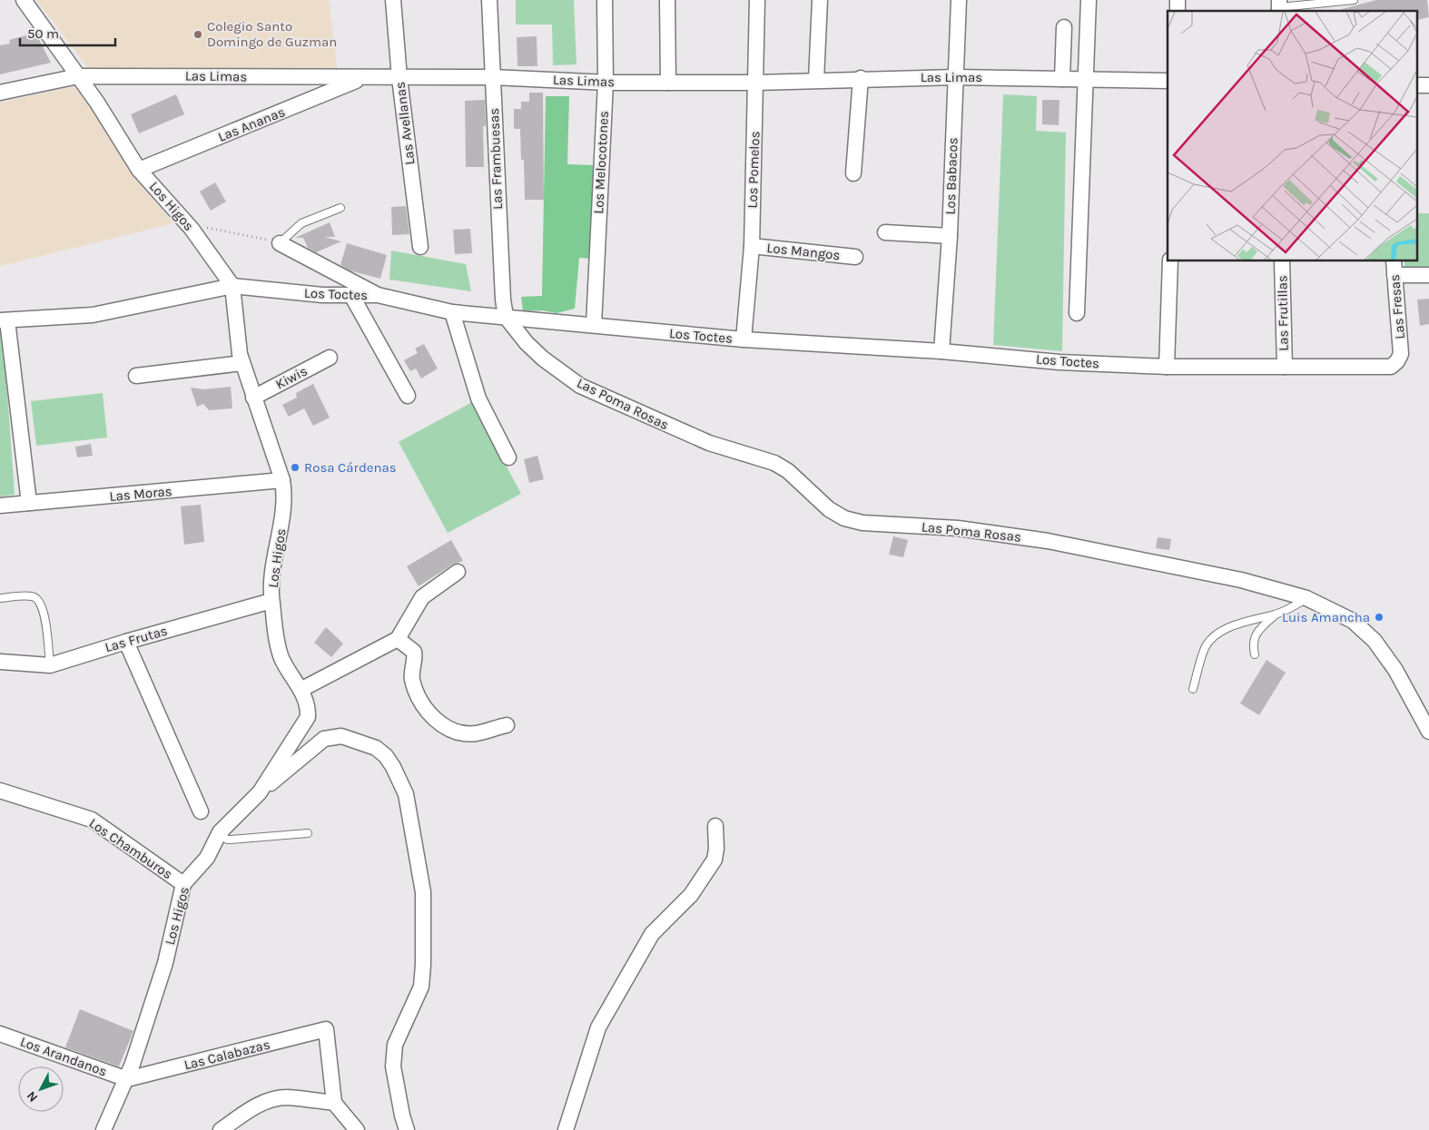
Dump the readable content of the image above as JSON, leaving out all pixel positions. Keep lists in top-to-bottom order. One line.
{"streets":{"street":["Las Limas","Las Avellanas","Las Ananas","Las Frambuesas","Los Melocotones","Los Pomelos","Los Babacos","Los Higos","Los Mangos","Los Toctes","Las Fresas","Las Frutillas","Kiwis","Las Poma Rosas","Las Moras","Las Frutas","Los Chamburos","Las Calabazas","Los Arandanos"]},"crossings":[["Las Limas","Las Avellanas"],["Las Limas","Las Ananas"],["Las Limas","Las Frambuesas"],["Las Limas","Los Melocotones"],["Las Limas","Los Pomelos"],["Las Limas","Los Babacos"],["Las Limas","Los Higos"],["Las Ananas","Los Higos"],["Las Frambuesas","Los Toctes"],["Las Frambuesas","Las Poma Rosas"],["Los Melocotones","Los Toctes"],["Los Pomelos","Los Mangos"],["Los Pomelos","Los Toctes"],["Los Babacos","Los Toctes"],["Los Higos","Los Toctes"],["Los Higos","Kiwis"],["Los Higos","Las Moras"],["Los Higos","Las Frutas"],["Los Higos","Los Chamburos"],["Los Higos","Las Calabazas"],["Los Higos","Los Arandanos"],["Los Toctes","Las Fresas"],["Los Toctes","Las Frutillas"],["Los Toctes","Las Poma Rosas"],["Las Calabazas","Los Arandanos"]],"places":["Colegio Santo Domingo de Guzman","Rosa Cárdenas","Luis Amancha"],"scale_bar":"50 m","north":"bottom left"}
